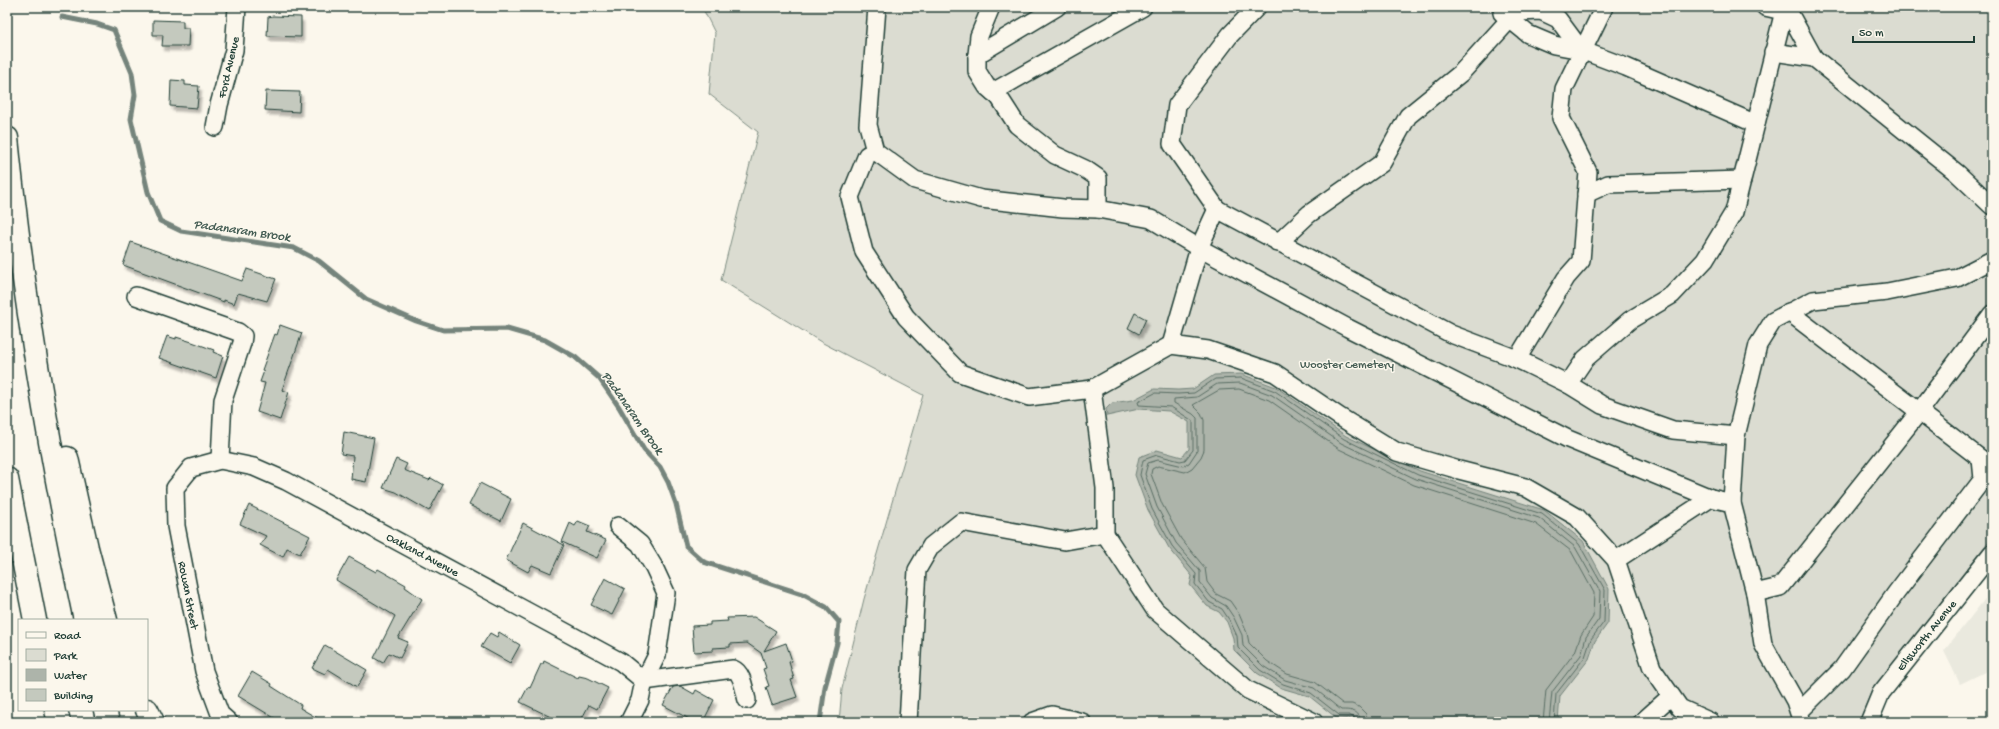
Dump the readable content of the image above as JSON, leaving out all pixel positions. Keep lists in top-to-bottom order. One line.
{"streets":{"street":["Ford Avenue","Oakland Avenue","Rowan Street","Ellsworth Avenue"]},"crossings":[["Oakland Avenue","Rowan Street"]],"water":["Padanaram Brook"],"parks":["Wooster Cemetery"],"legend":["Road","Park","Water","Building"],"scale_bar":"50 m"}
